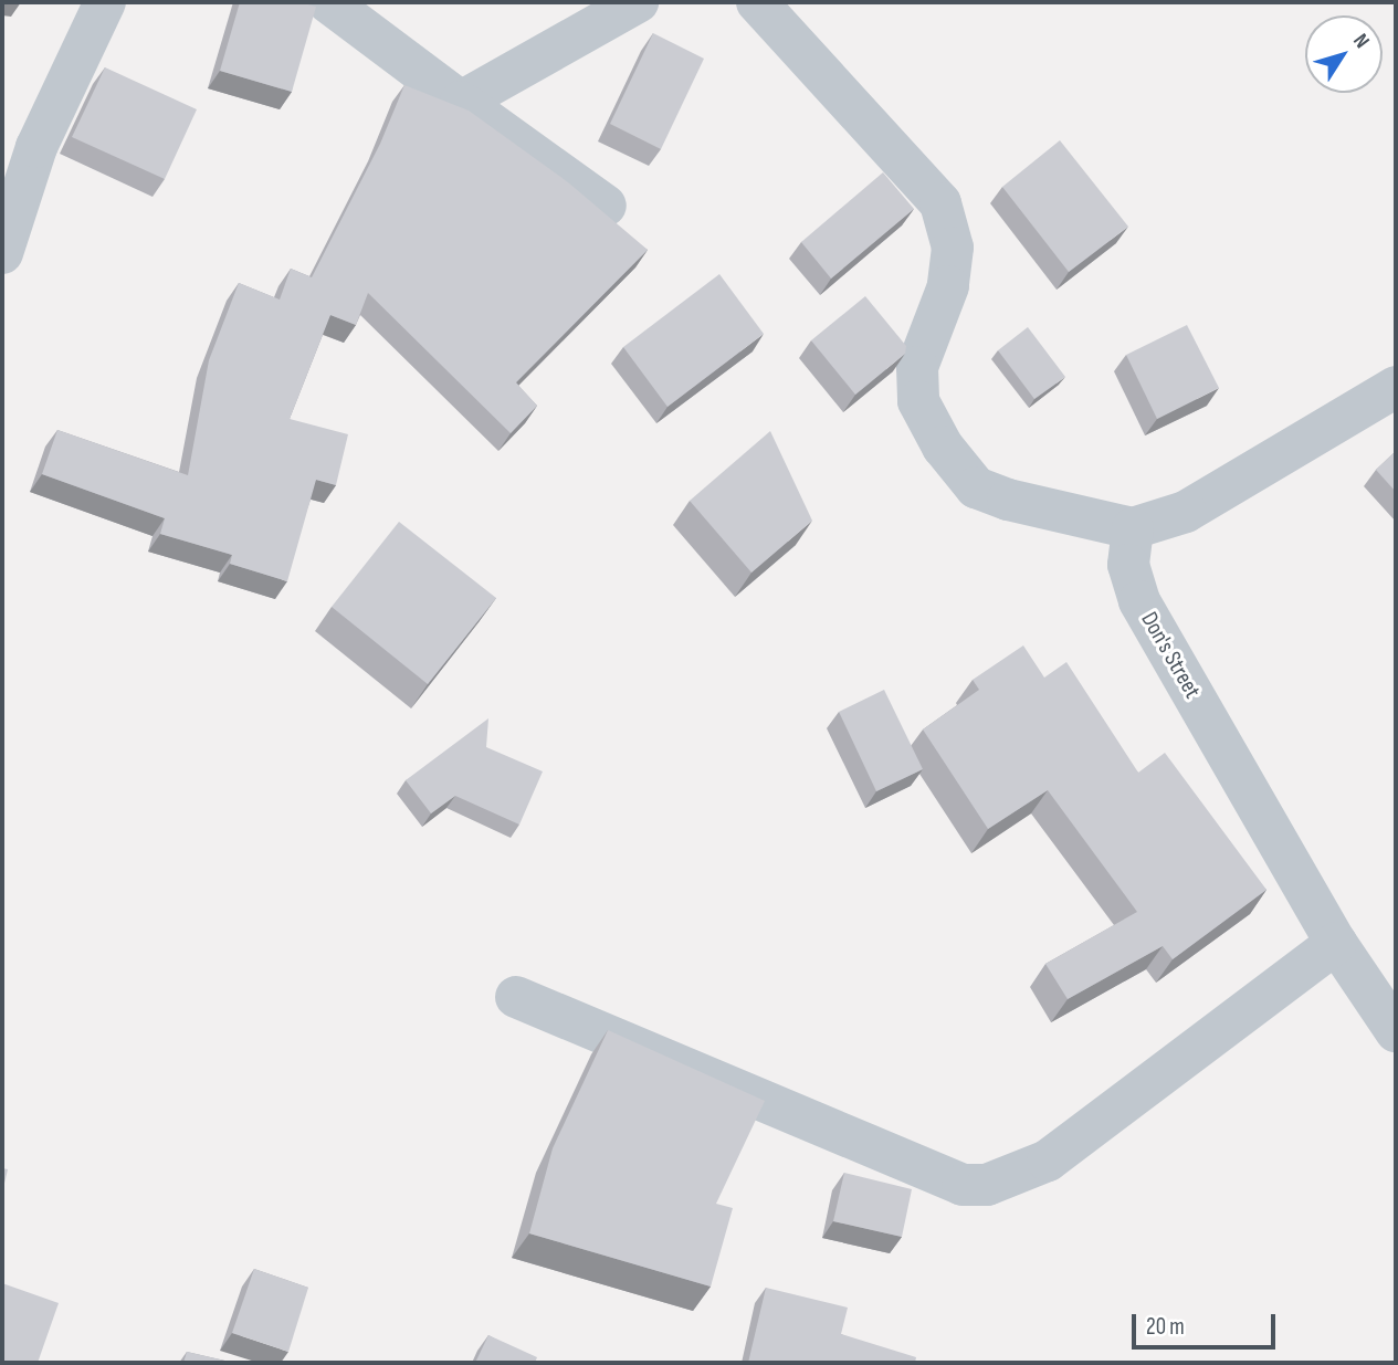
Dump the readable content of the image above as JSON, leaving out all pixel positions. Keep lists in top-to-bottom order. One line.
{"streets":{"street":["Don's Street"]},"scale_bar":"20 m","north":"top right"}
